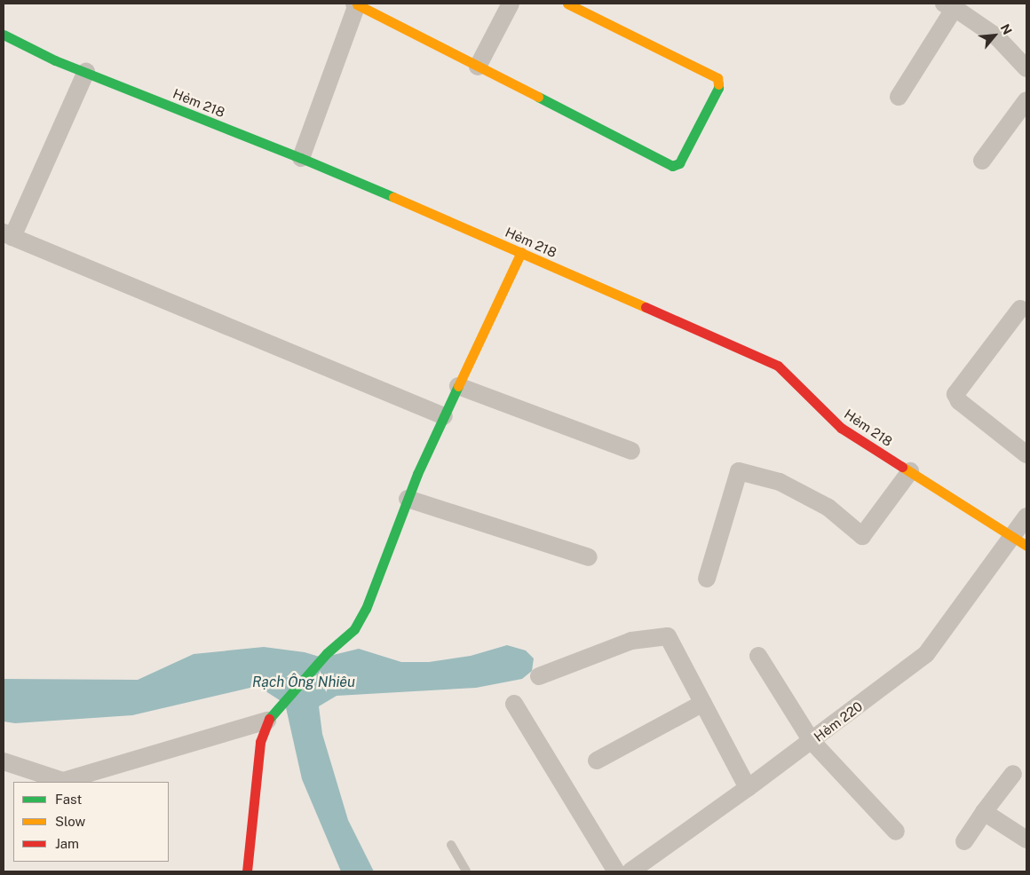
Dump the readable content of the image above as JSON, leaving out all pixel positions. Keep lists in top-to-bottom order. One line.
{"streets":{"street":["Hẻm 218","Hẻm 220"]},"crossings":[["Hẻm 218","Hẻm 220"]],"water":["Rạch Ông Nhiêu"],"legend":["Fast","Slow","Jam"],"north":"top right"}
